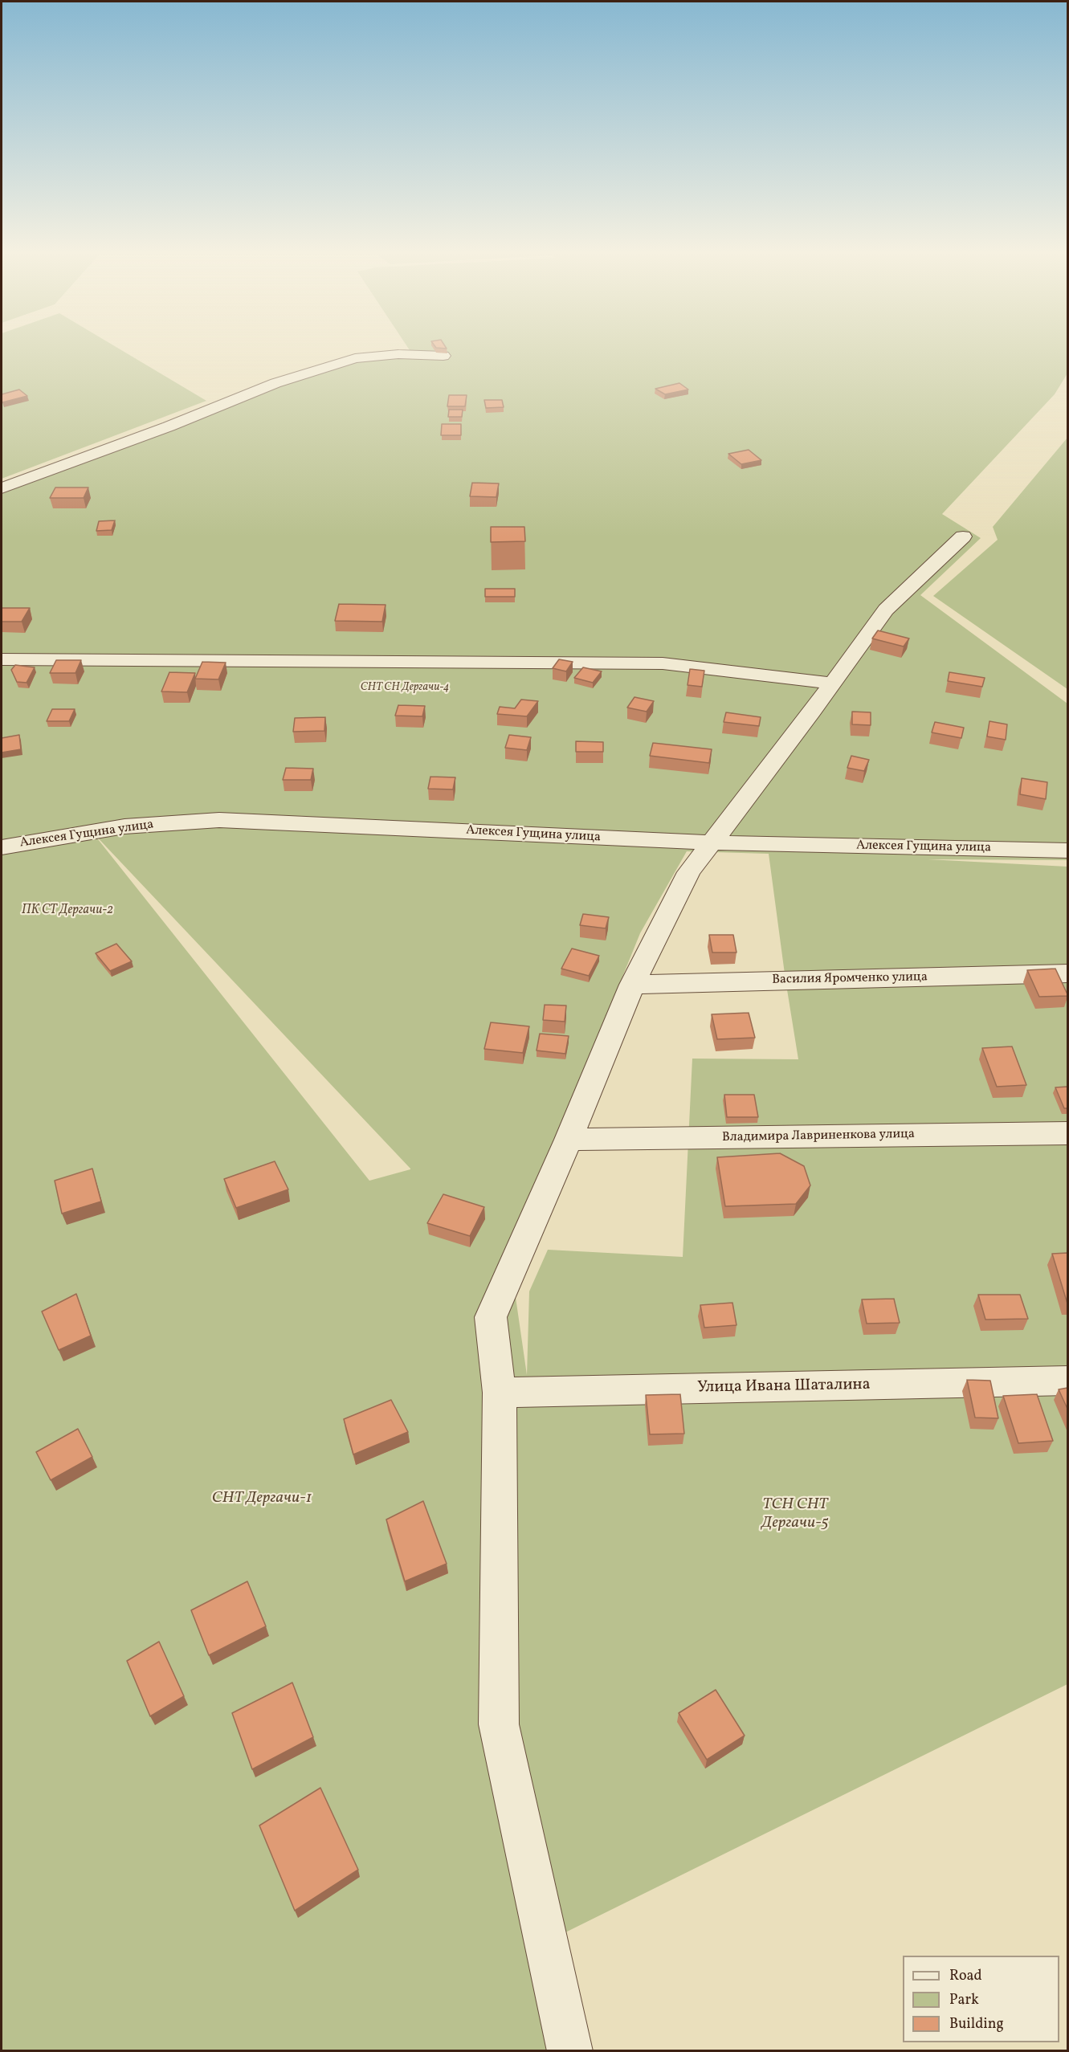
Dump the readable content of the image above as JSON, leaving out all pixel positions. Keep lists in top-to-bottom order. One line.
{"streets":{"street":["Алексея Гущина улица","Василия Яромченко улица","Владимира Лавриненкова улица","Улица Ивана Шаталина"]},"parks":["СНТ СН Дергачи-4","ПК СТ Дергачи-2","СНТ Дергачи-1","ТСН СНТ Дергачи-5"],"legend":["Road","Park","Building"]}
